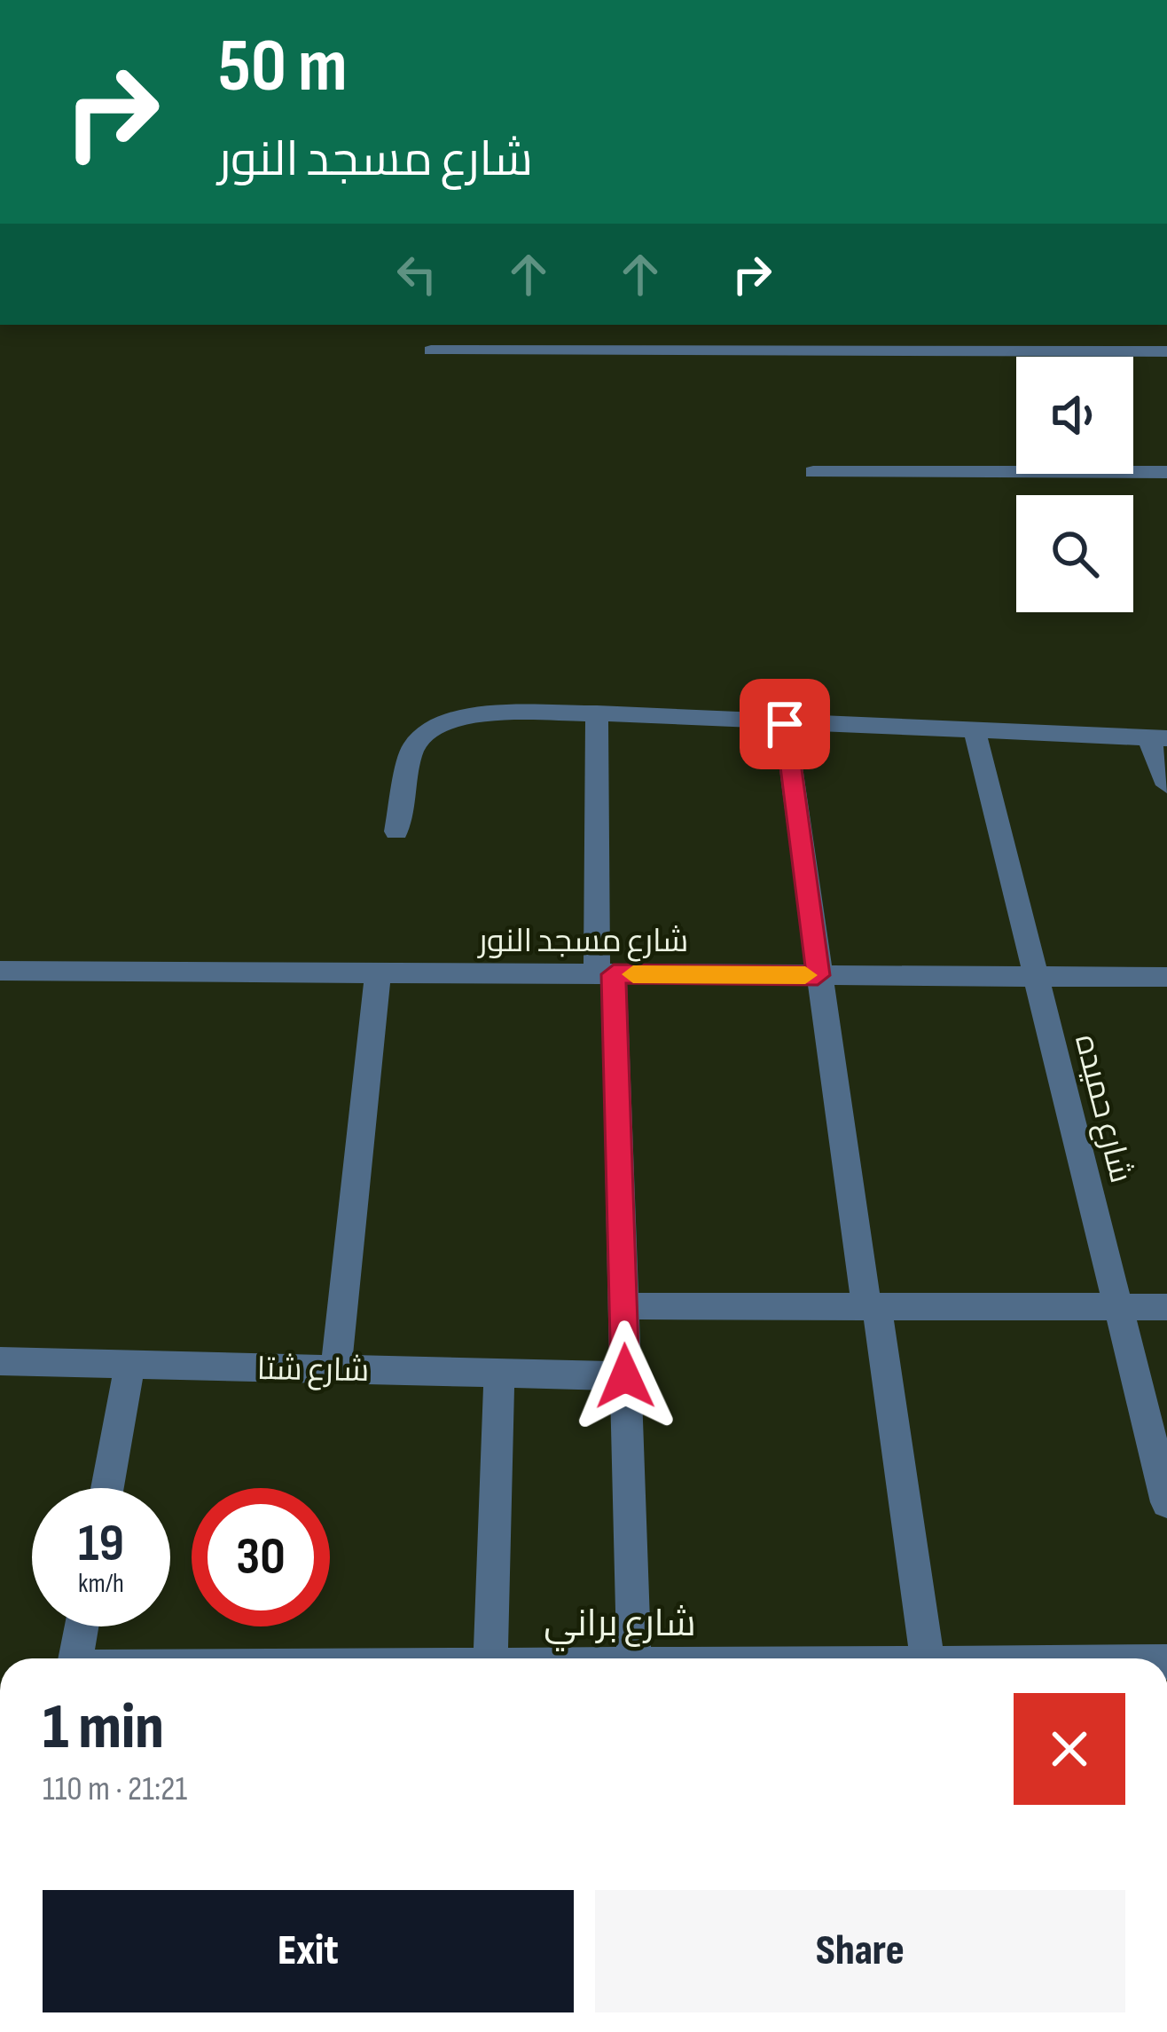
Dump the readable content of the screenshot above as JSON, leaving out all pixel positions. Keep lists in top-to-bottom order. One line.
{"streets":{"street":["شارع مسجد النور","شارع حميده","شارع شتا"]},"crossings":[["شارع مسجد النور","شارع حميده"]],"page":{"turn":["50 m","شارع مسجد النور"],"speed":"19 km/h","limit":"30","heading":["1 min","110 m · 21:21"],"buttons":["Exit","Share"]}}
